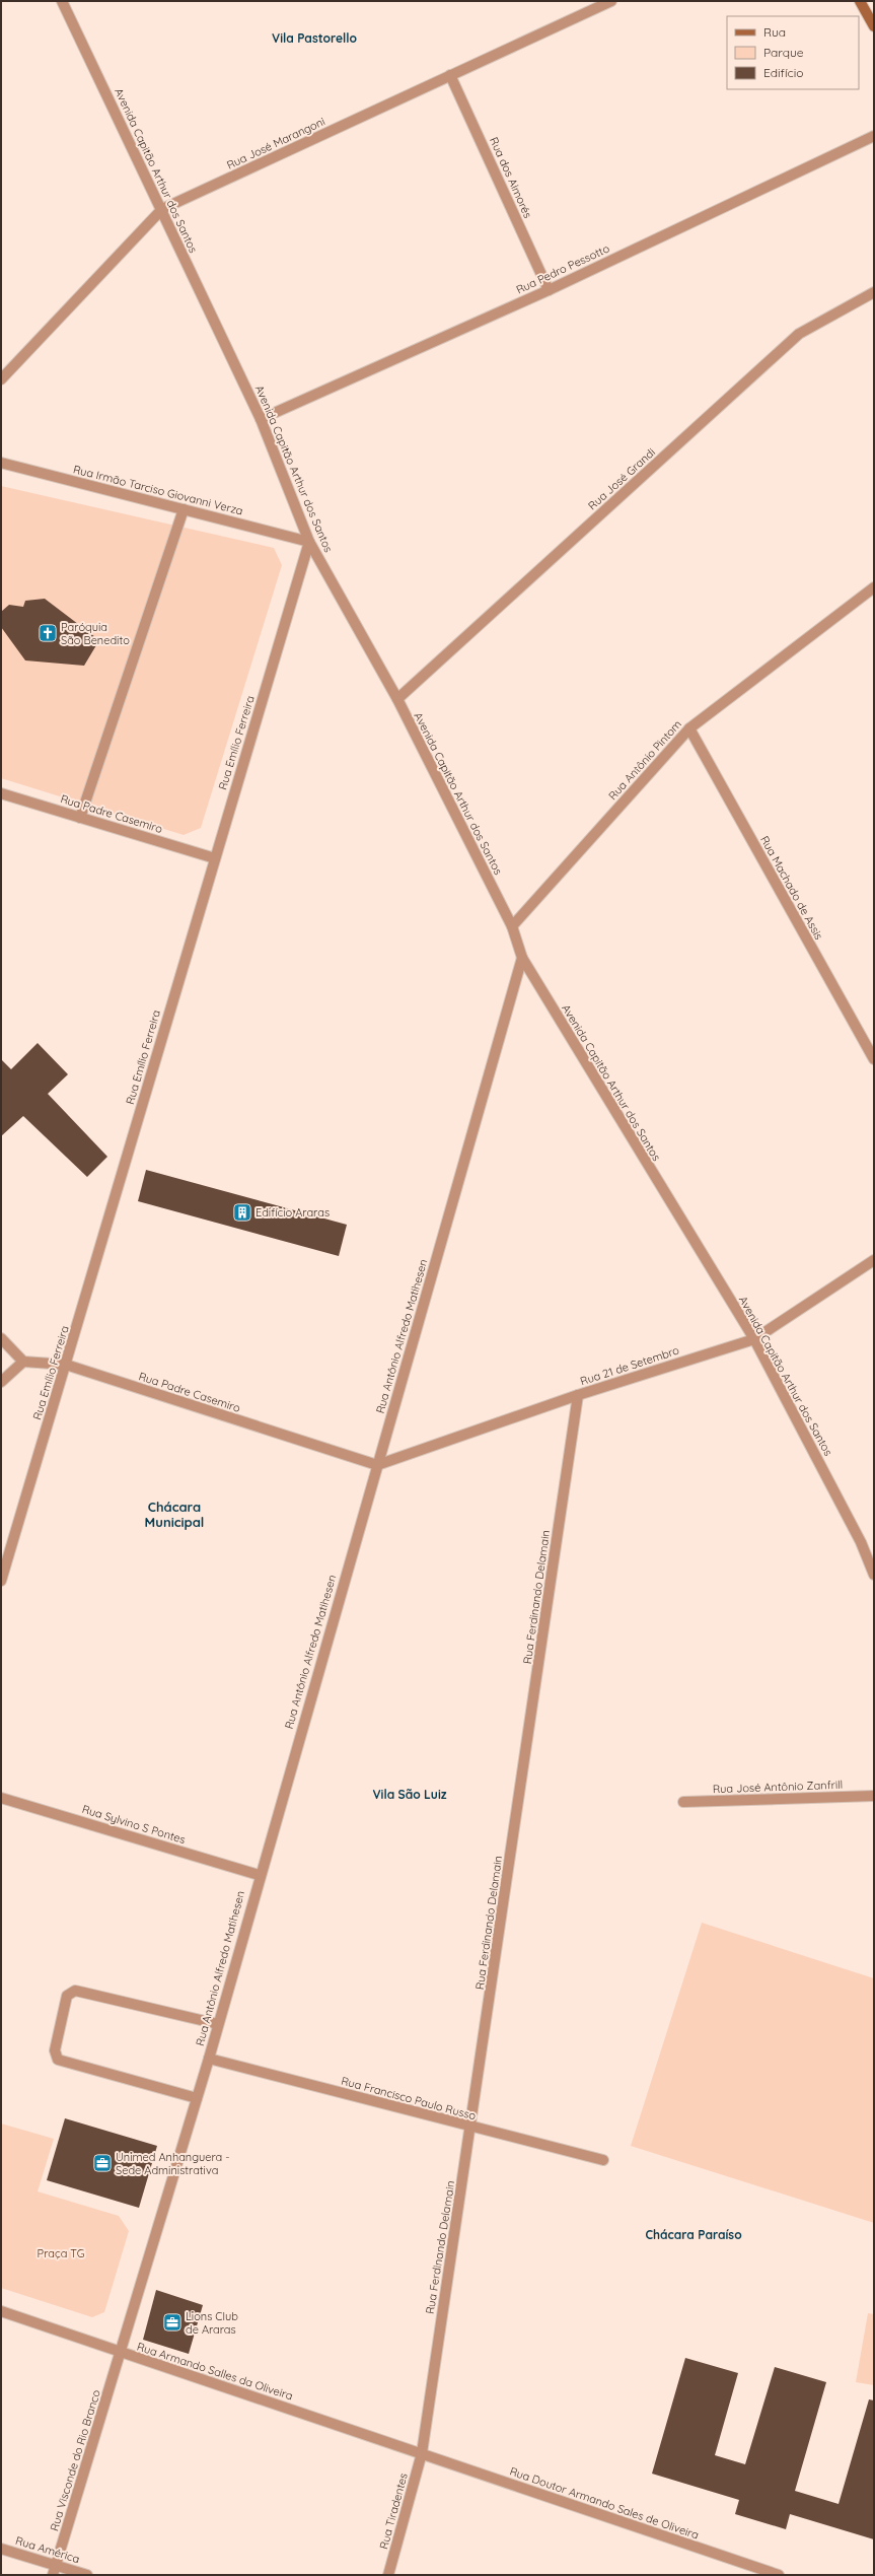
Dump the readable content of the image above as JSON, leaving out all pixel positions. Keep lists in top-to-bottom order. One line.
{"streets":{"street":["Rua José Marangoni","Avenida Capitão Arthur dos Santos","Rua dos Aimorés","Rua Pedro Pessotto","Rua José Grandi","Rua Irmão Tarciso Giovanni Verza","Rua Emílio Ferreira","Rua Antônio Pintom","Rua Padre Casemiro","Rua Machado de Assis","Rua Antônio Alfredo Matihesen","Rua 21 de Setembro","Rua Ferdinando Delamain","Rua José Antônio Zanfrill","Rua Sylvino S Pontes","Rua Francisco Paulo Russo","Rua Armando Salles da Oliveira","Rua Visconde do Rio Branco","Rua Doutor Armando Sales de Oliveira","Rua Tiradentes","Rua América"]},"crossings":[["Rua José Marangoni","Avenida Capitão Arthur dos Santos"],["Rua José Marangoni","Rua dos Aimorés"],["Avenida Capitão Arthur dos Santos","Rua Pedro Pessotto"],["Avenida Capitão Arthur dos Santos","Rua José Grandi"],["Avenida Capitão Arthur dos Santos","Rua Irmão Tarciso Giovanni Verza"],["Avenida Capitão Arthur dos Santos","Rua Emílio Ferreira"],["Avenida Capitão Arthur dos Santos","Rua Antônio Pintom"],["Avenida Capitão Arthur dos Santos","Rua Antônio Alfredo Matihesen"],["Avenida Capitão Arthur dos Santos","Rua 21 de Setembro"],["Rua dos Aimorés","Rua Pedro Pessotto"],["Rua Irmão Tarciso Giovanni Verza","Rua Emílio Ferreira"],["Rua Emílio Ferreira","Rua Padre Casemiro"],["Rua Antônio Pintom","Rua Machado de Assis"],["Rua Padre Casemiro","Rua Antônio Alfredo Matihesen"],["Rua Padre Casemiro","Rua 21 de Setembro"],["Rua Antônio Alfredo Matihesen","Rua 21 de Setembro"],["Rua Antônio Alfredo Matihesen","Rua Sylvino S Pontes"],["Rua Antônio Alfredo Matihesen","Rua Francisco Paulo Russo"],["Rua Antônio Alfredo Matihesen","Rua Armando Salles da Oliveira"],["Rua Antônio Alfredo Matihesen","Rua Visconde do Rio Branco"],["Rua 21 de Setembro","Rua Ferdinando Delamain"],["Rua Ferdinando Delamain","Rua Francisco Paulo Russo"],["Rua Ferdinando Delamain","Rua Armando Salles da Oliveira"],["Rua Ferdinando Delamain","Rua Doutor Armando Sales de Oliveira"],["Rua Ferdinando Delamain","Rua Tiradentes"],["Rua Armando Salles da Oliveira","Rua Visconde do Rio Branco"],["Rua Armando Salles da Oliveira","Rua Doutor Armando Sales de Oliveira"],["Rua Armando Salles da Oliveira","Rua Tiradentes"],["Rua Visconde do Rio Branco","Rua América"],["Rua Doutor Armando Sales de Oliveira","Rua Tiradentes"]],"districts":["Vila Pastorello","Chácara Municipal","Vila São Luiz","Chácara Paraíso"],"parks":["Praça TG"],"places":{"church":["Paróquia São Benedito"],"building":["Edifício Araras"],"office":["Unimed Anhanguera - Sede Administrativa","Lions Club de Araras"]},"legend":["Rua","Parque","Edifício"]}
